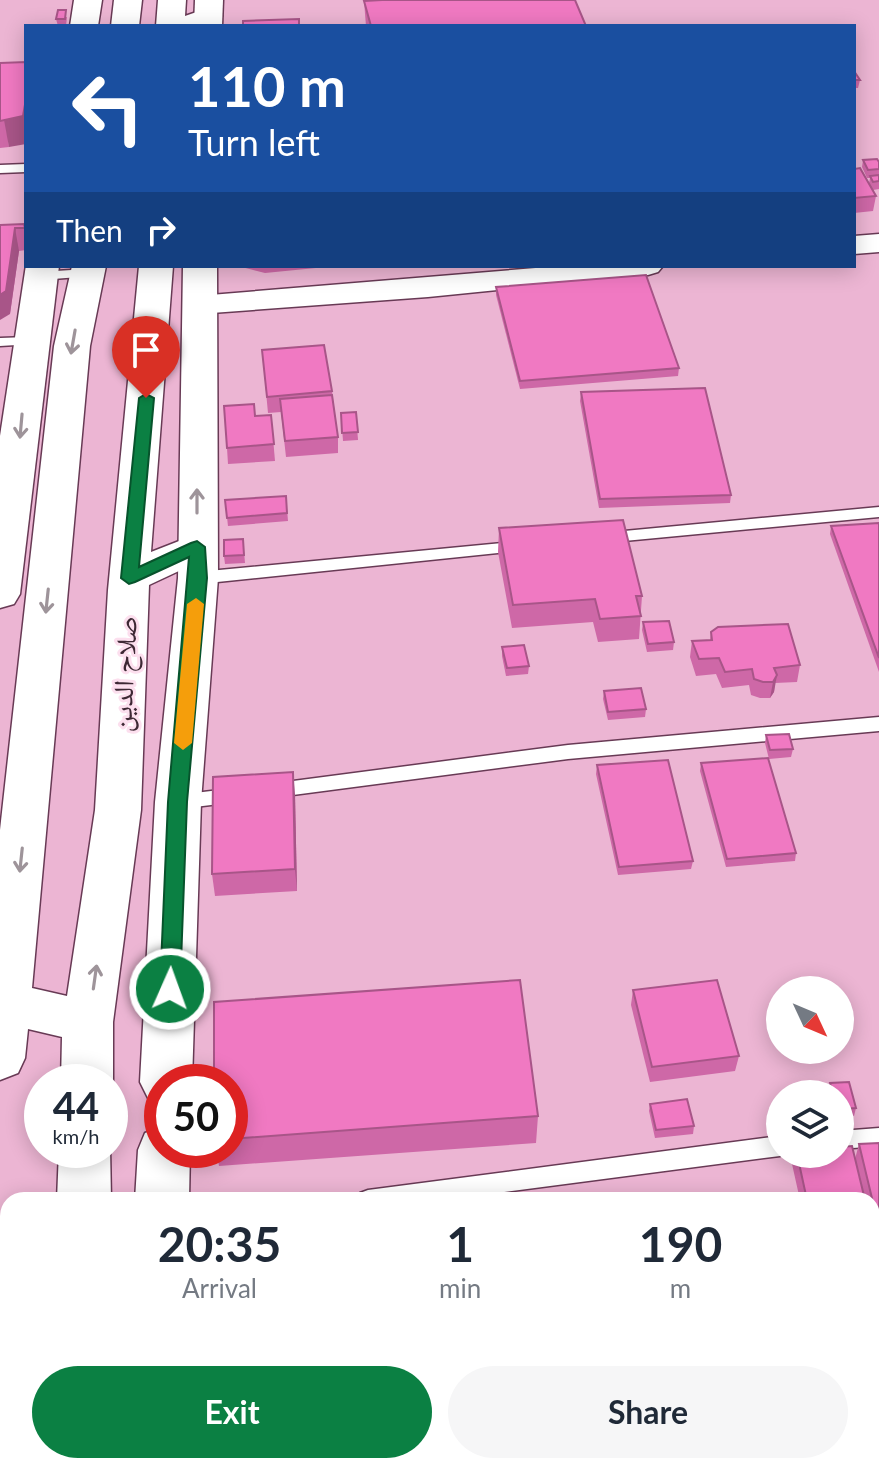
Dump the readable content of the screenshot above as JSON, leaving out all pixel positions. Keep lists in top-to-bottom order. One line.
{"streets":{"main road":["صلاح الدين"]},"north":"bottom right","page":{"turn":["110 m","Turn left"],"then":"Then","speed":"44 km/h","limit":"50","eta":["20:35","Arrival","1","min","190","m"],"buttons":["Exit","Share"]}}
